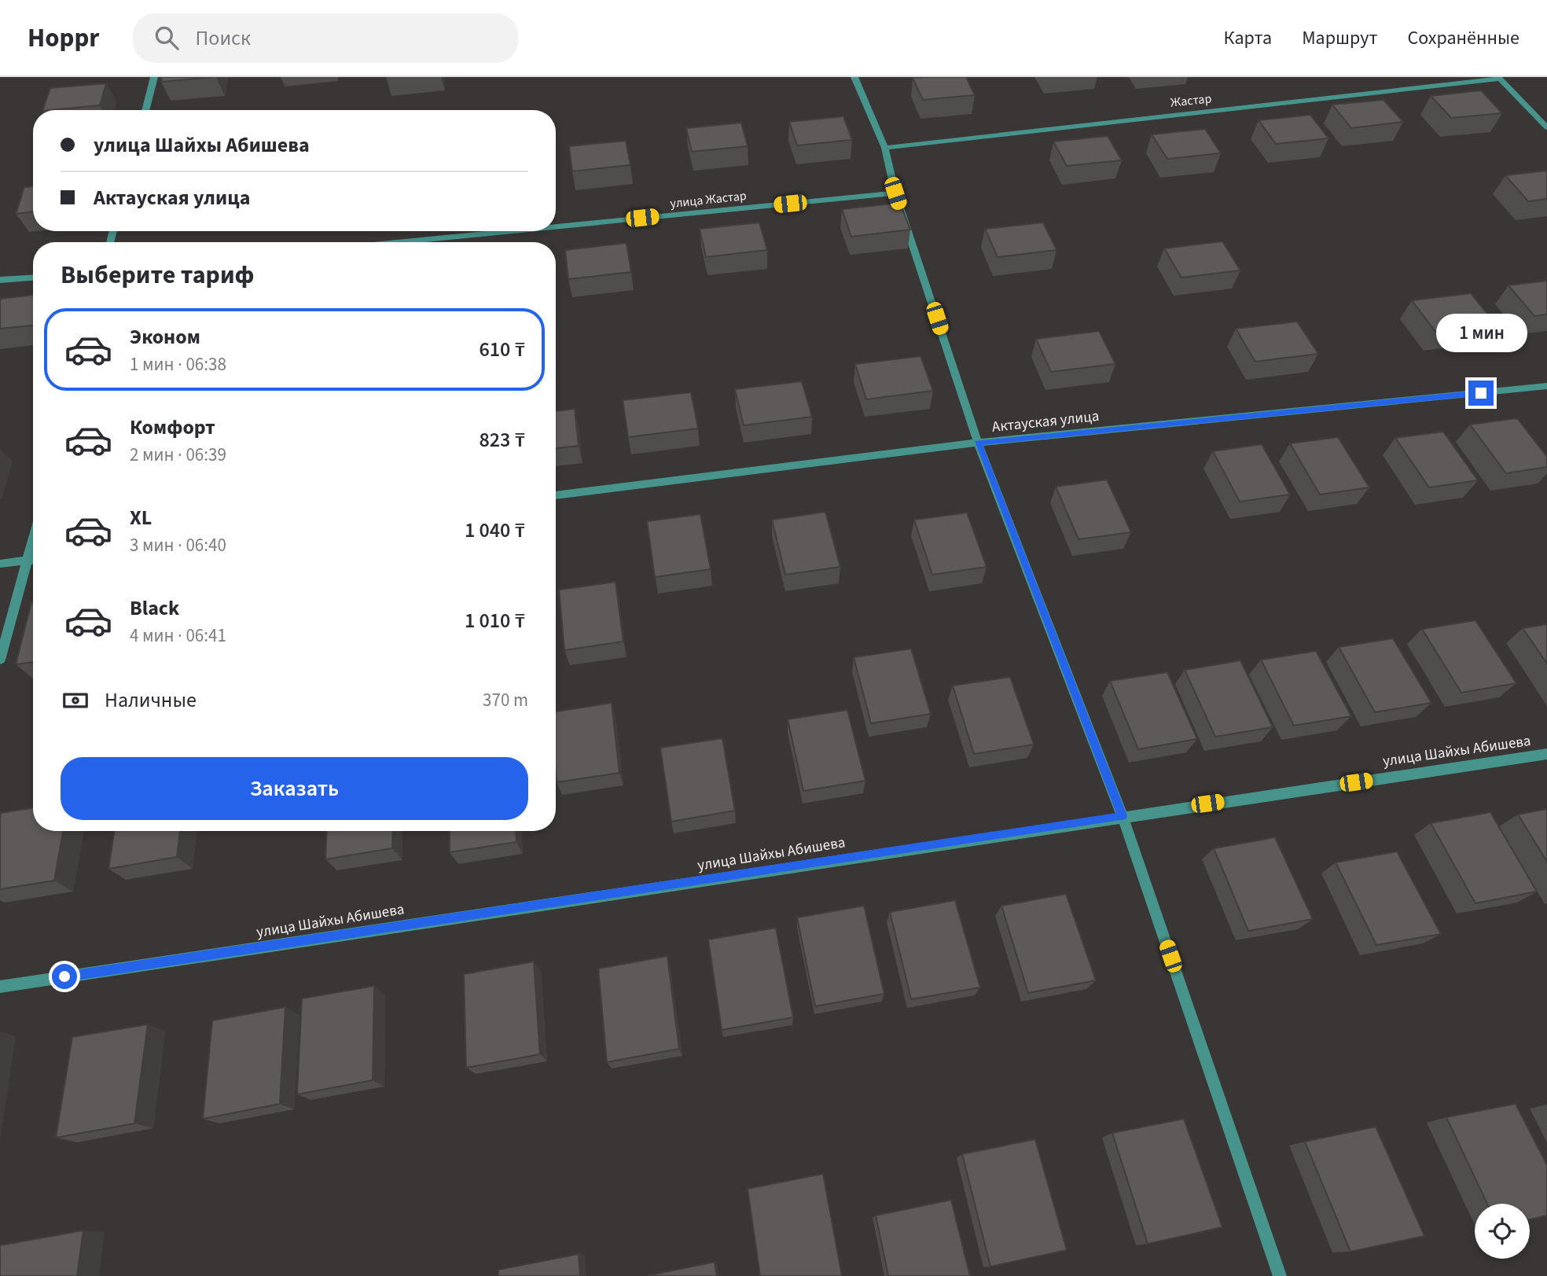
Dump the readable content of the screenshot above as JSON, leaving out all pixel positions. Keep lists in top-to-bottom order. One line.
{"streets":{"street":["Жастар","улица Жастар","Актауская улица","улица Шайхы Абишева"]},"page":{"header":"Hoppr","search":"Поиск","nav":["Карта","Маршрут","Сохранённые"],"banner":["улица Шайхы Абишева","Актауская улица"],"heading":"Выберите тариф","list":[{"name":"Эконом","note":"1 мин · 06:38","value":"610 ₸"},{"name":"Комфорт","note":"2 мин · 06:39","value":"823 ₸"},{"name":"XL","note":"3 мин · 06:40","value":"1 040 ₸"},{"name":"Black","note":"4 мин · 06:41","value":"1 010 ₸"}],"bubble":"1 мин","pay":["Наличные","370 m"],"buttons":"Заказать"}}
